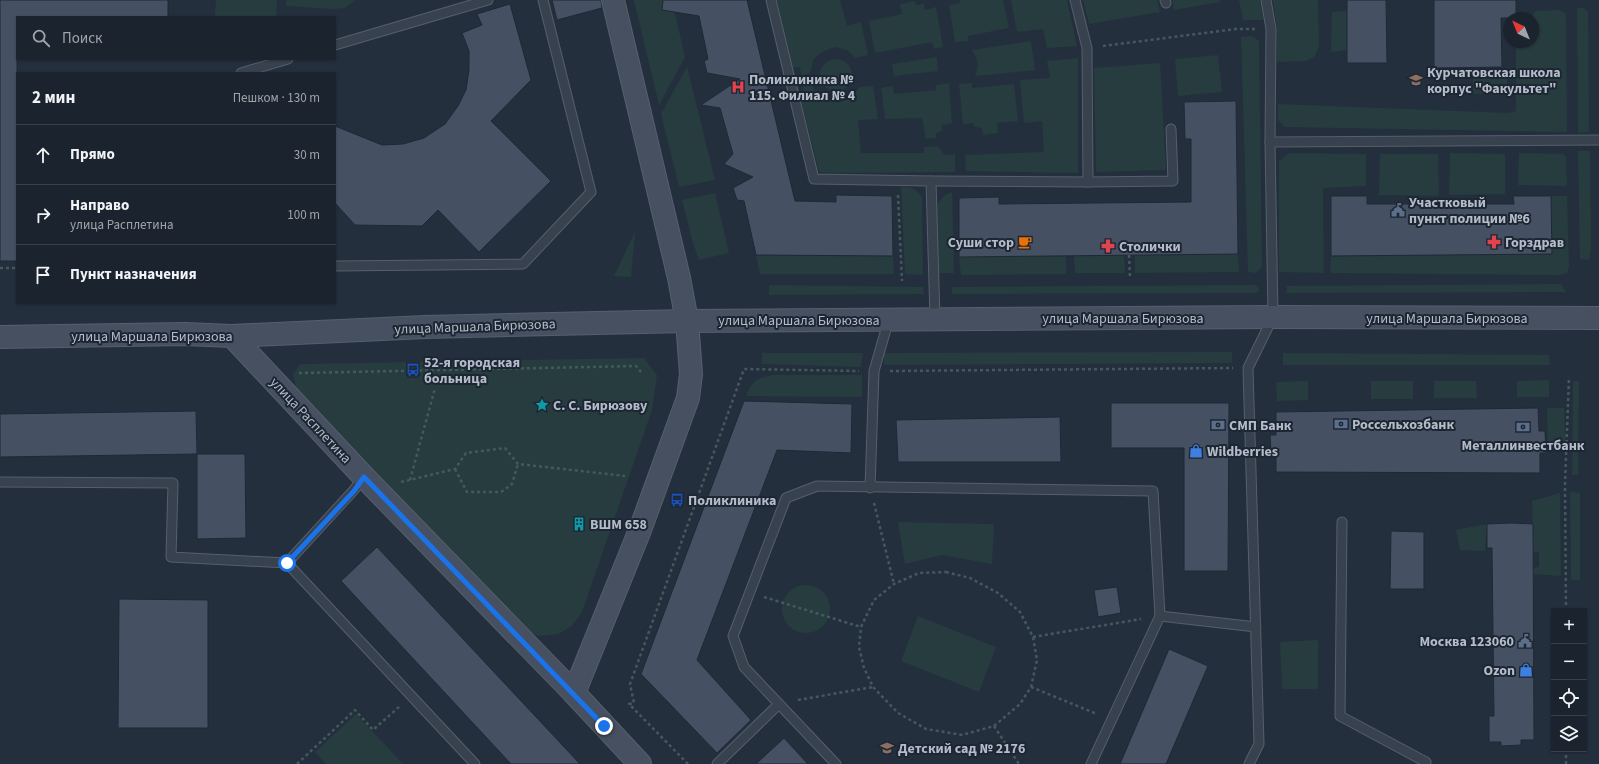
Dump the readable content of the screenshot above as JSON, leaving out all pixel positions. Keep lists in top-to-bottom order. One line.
{"streets":{"main road":["улица Маршала Бирюзова","улица Расплетина"]},"crossings":[["улица Маршала Бирюзова","улица Расплетина"]],"places":{"school or university":["Курчатовская школа корпус \"Факультет\"","Детский сад № 2176"],"hospital":["Поликлиника № 115. Филиал № 4"],"public building":["Участковый пункт полиции №6","Москва 123060"],"cafe":["Суши стор"],"pharmacy":["Горздрав","Столички"],"bus stop":["52-я городская больница","Поликлиника"],"place":["С. С. Бирюзову"],"bank":["Россельхозбанк","СМП Банк","Металлинвестбанк"],"shop":["Wildberries","Ozon"],"building":["ВШM 658"]},"north":"top left","page":{"search":"Поиск","heading":["2 мин","Пешком · 130 m"],"list":[["Прямо","30 m"],["Направо","улица Расплетина","100 m"],"Пункт назначения"],"map_buttons":["+","−"]}}
